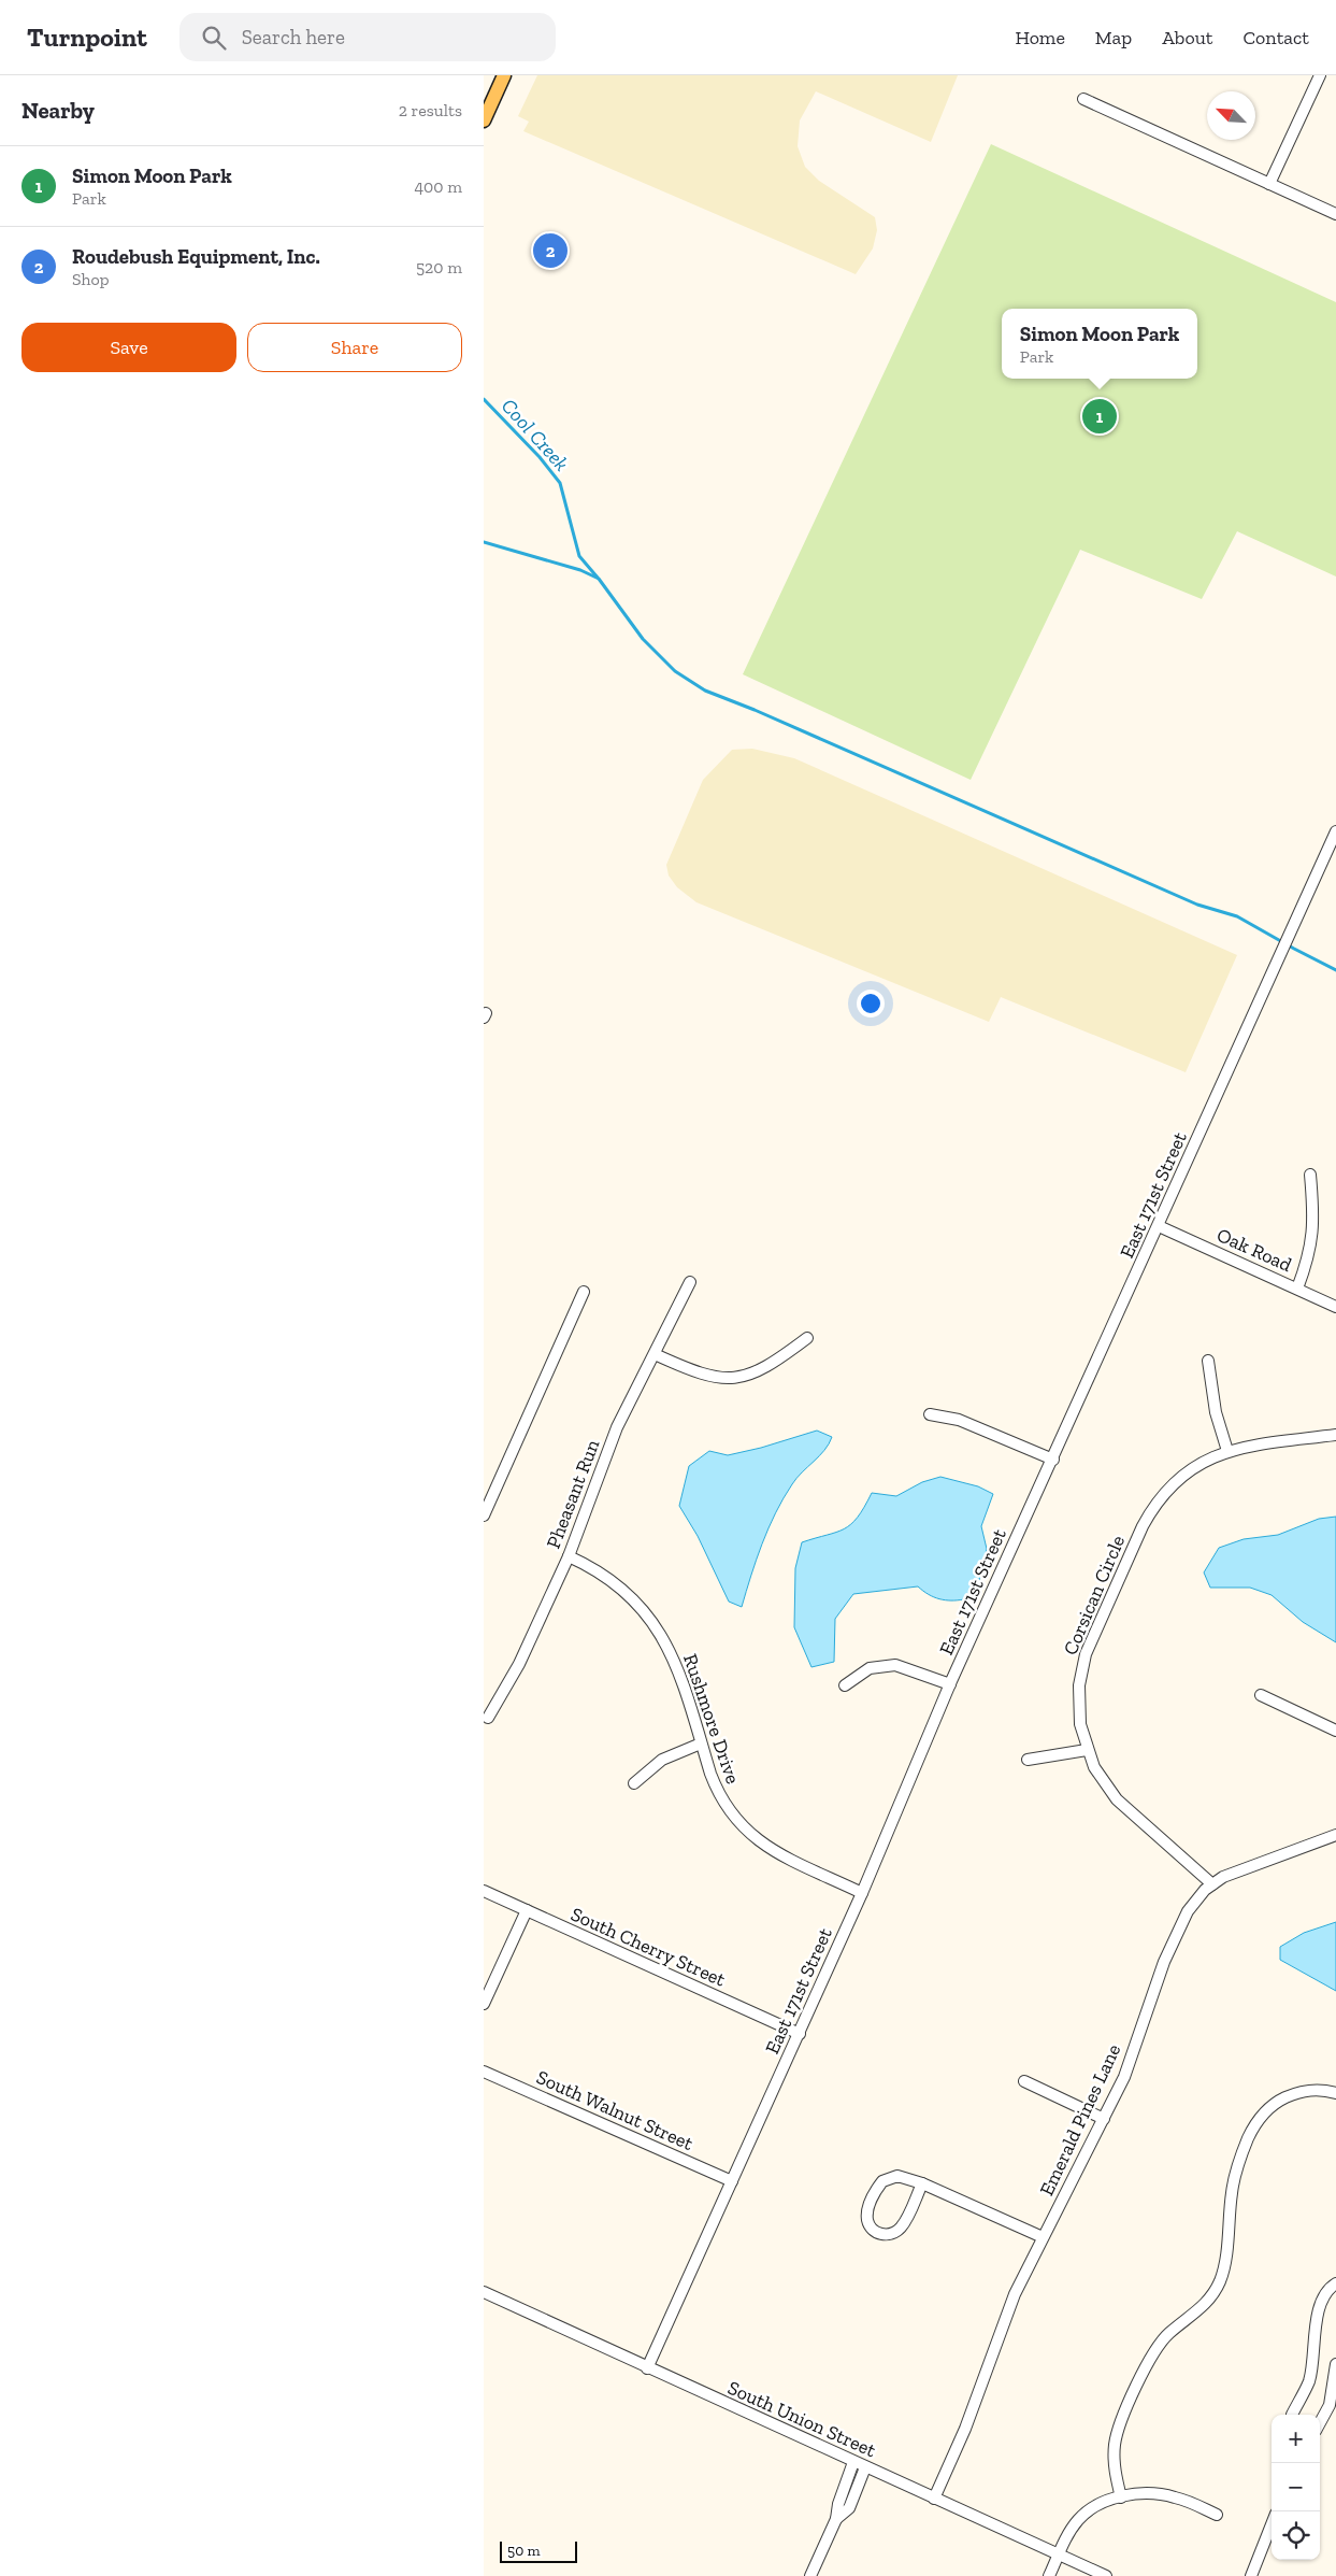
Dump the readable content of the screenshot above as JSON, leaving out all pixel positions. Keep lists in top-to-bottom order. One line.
{"streets":{"street":["East 171st Street","Oak Road","Pheasant Run","Corsican Circle","Rushmore Drive","South Cherry Street","South Walnut Street","Emerald Pines Lane","South Union Street"]},"crossings":[["East 171st Street","Oak Road"],["East 171st Street","Rushmore Drive"],["East 171st Street","South Cherry Street"],["East 171st Street","South Walnut Street"],["East 171st Street","South Union Street"],["Pheasant Run","Rushmore Drive"],["Corsican Circle","Emerald Pines Lane"],["Emerald Pines Lane","South Union Street"]],"water":["Cool Creek"],"scale_bar":"50 m","north":"top left","page":{"header":"Turnpoint","search":"Search here","nav":["Home","Map","About","Contact"],"heading":["Nearby","2 results"],"list":[{"mark":"1","name":"Simon Moon Park","note":"Park","value":"400 m"},{"mark":"2","name":"Roudebush Equipment, Inc.","note":"Shop","value":"520 m"}],"pins":["2","1"],"buttons":["Save","Share"],"popup":["Simon Moon Park","Park"],"map_buttons":["+","−"],"scale":"50 m"}}
